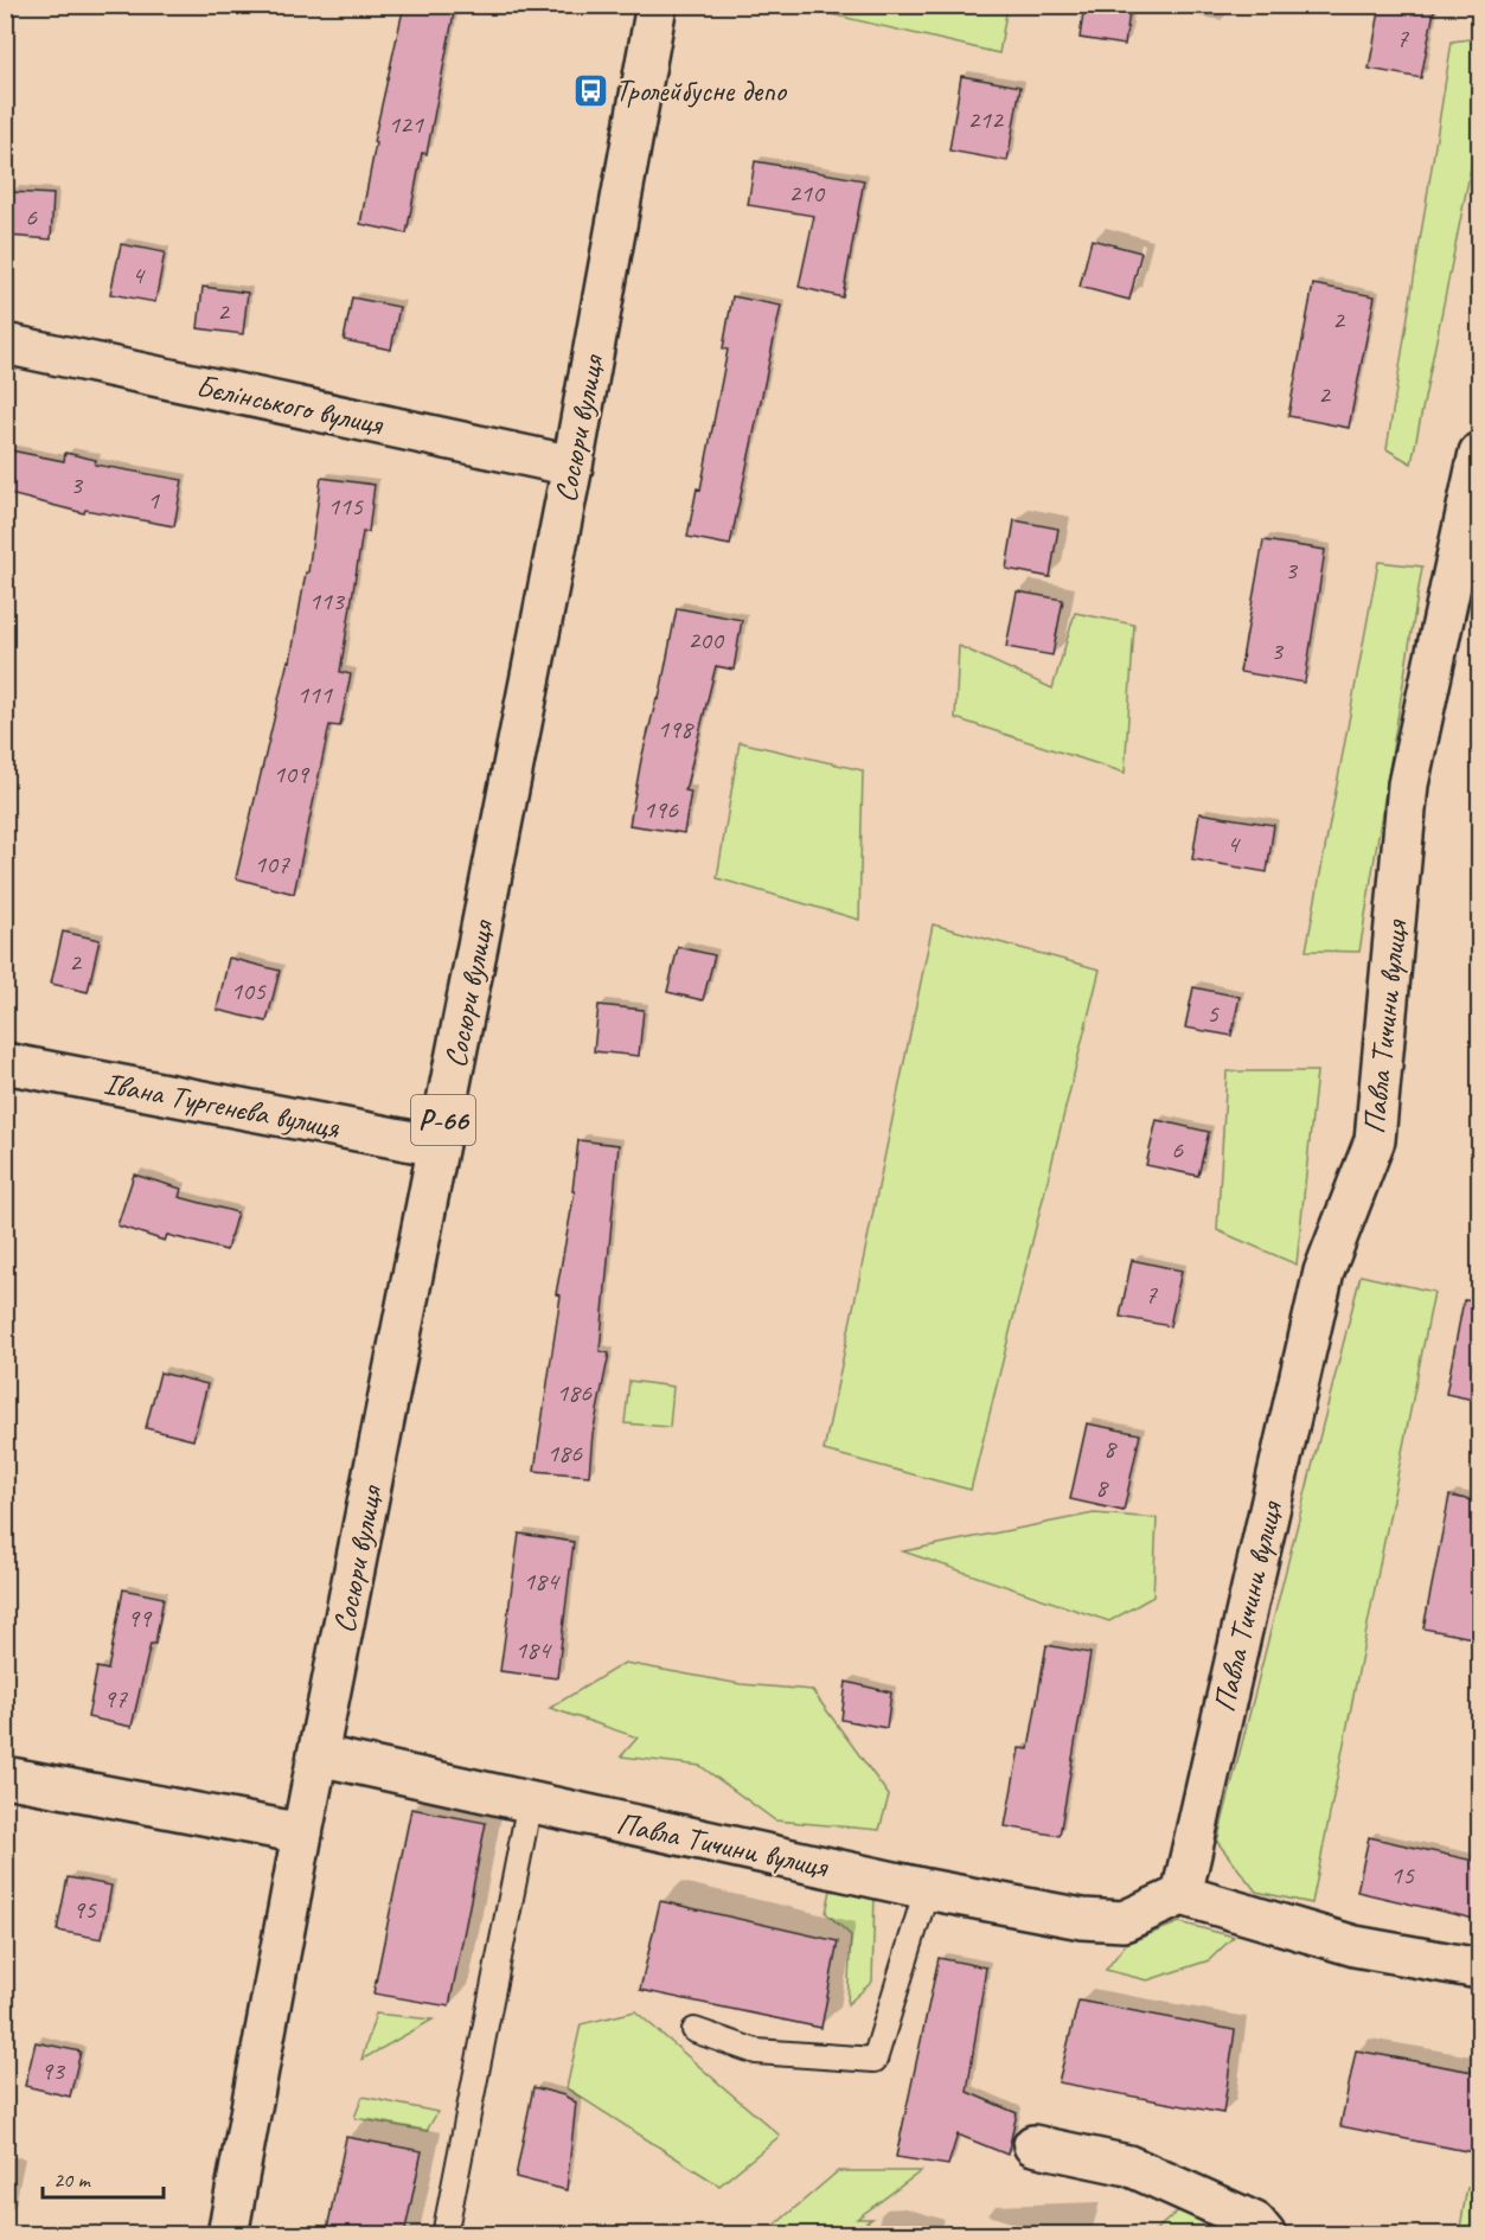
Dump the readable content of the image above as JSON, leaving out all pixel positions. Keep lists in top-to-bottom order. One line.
{"streets":{"street":["Бєлінського вулиця","Сосюри вулиця","Павла Тичини вулиця","Івана Тургенєва вулиця","Р-66"]},"crossings":[["Бєлінського вулиця","Сосюри вулиця"],["Сосюри вулиця","Павла Тичини вулиця"],["Сосюри вулиця","Івана Тургенєва вулиця"]],"places":{"bus stop":["Тролейбусне депо"]},"house_numbers":["7","212","121","210","6","4","2","2","2","3","1","115","3","113","200","3","111","198","109","196","4","107","2","105","5","6","7","186","8","186","8","184","99","184","97","15","95","93"],"scale_bar":"20 m"}
